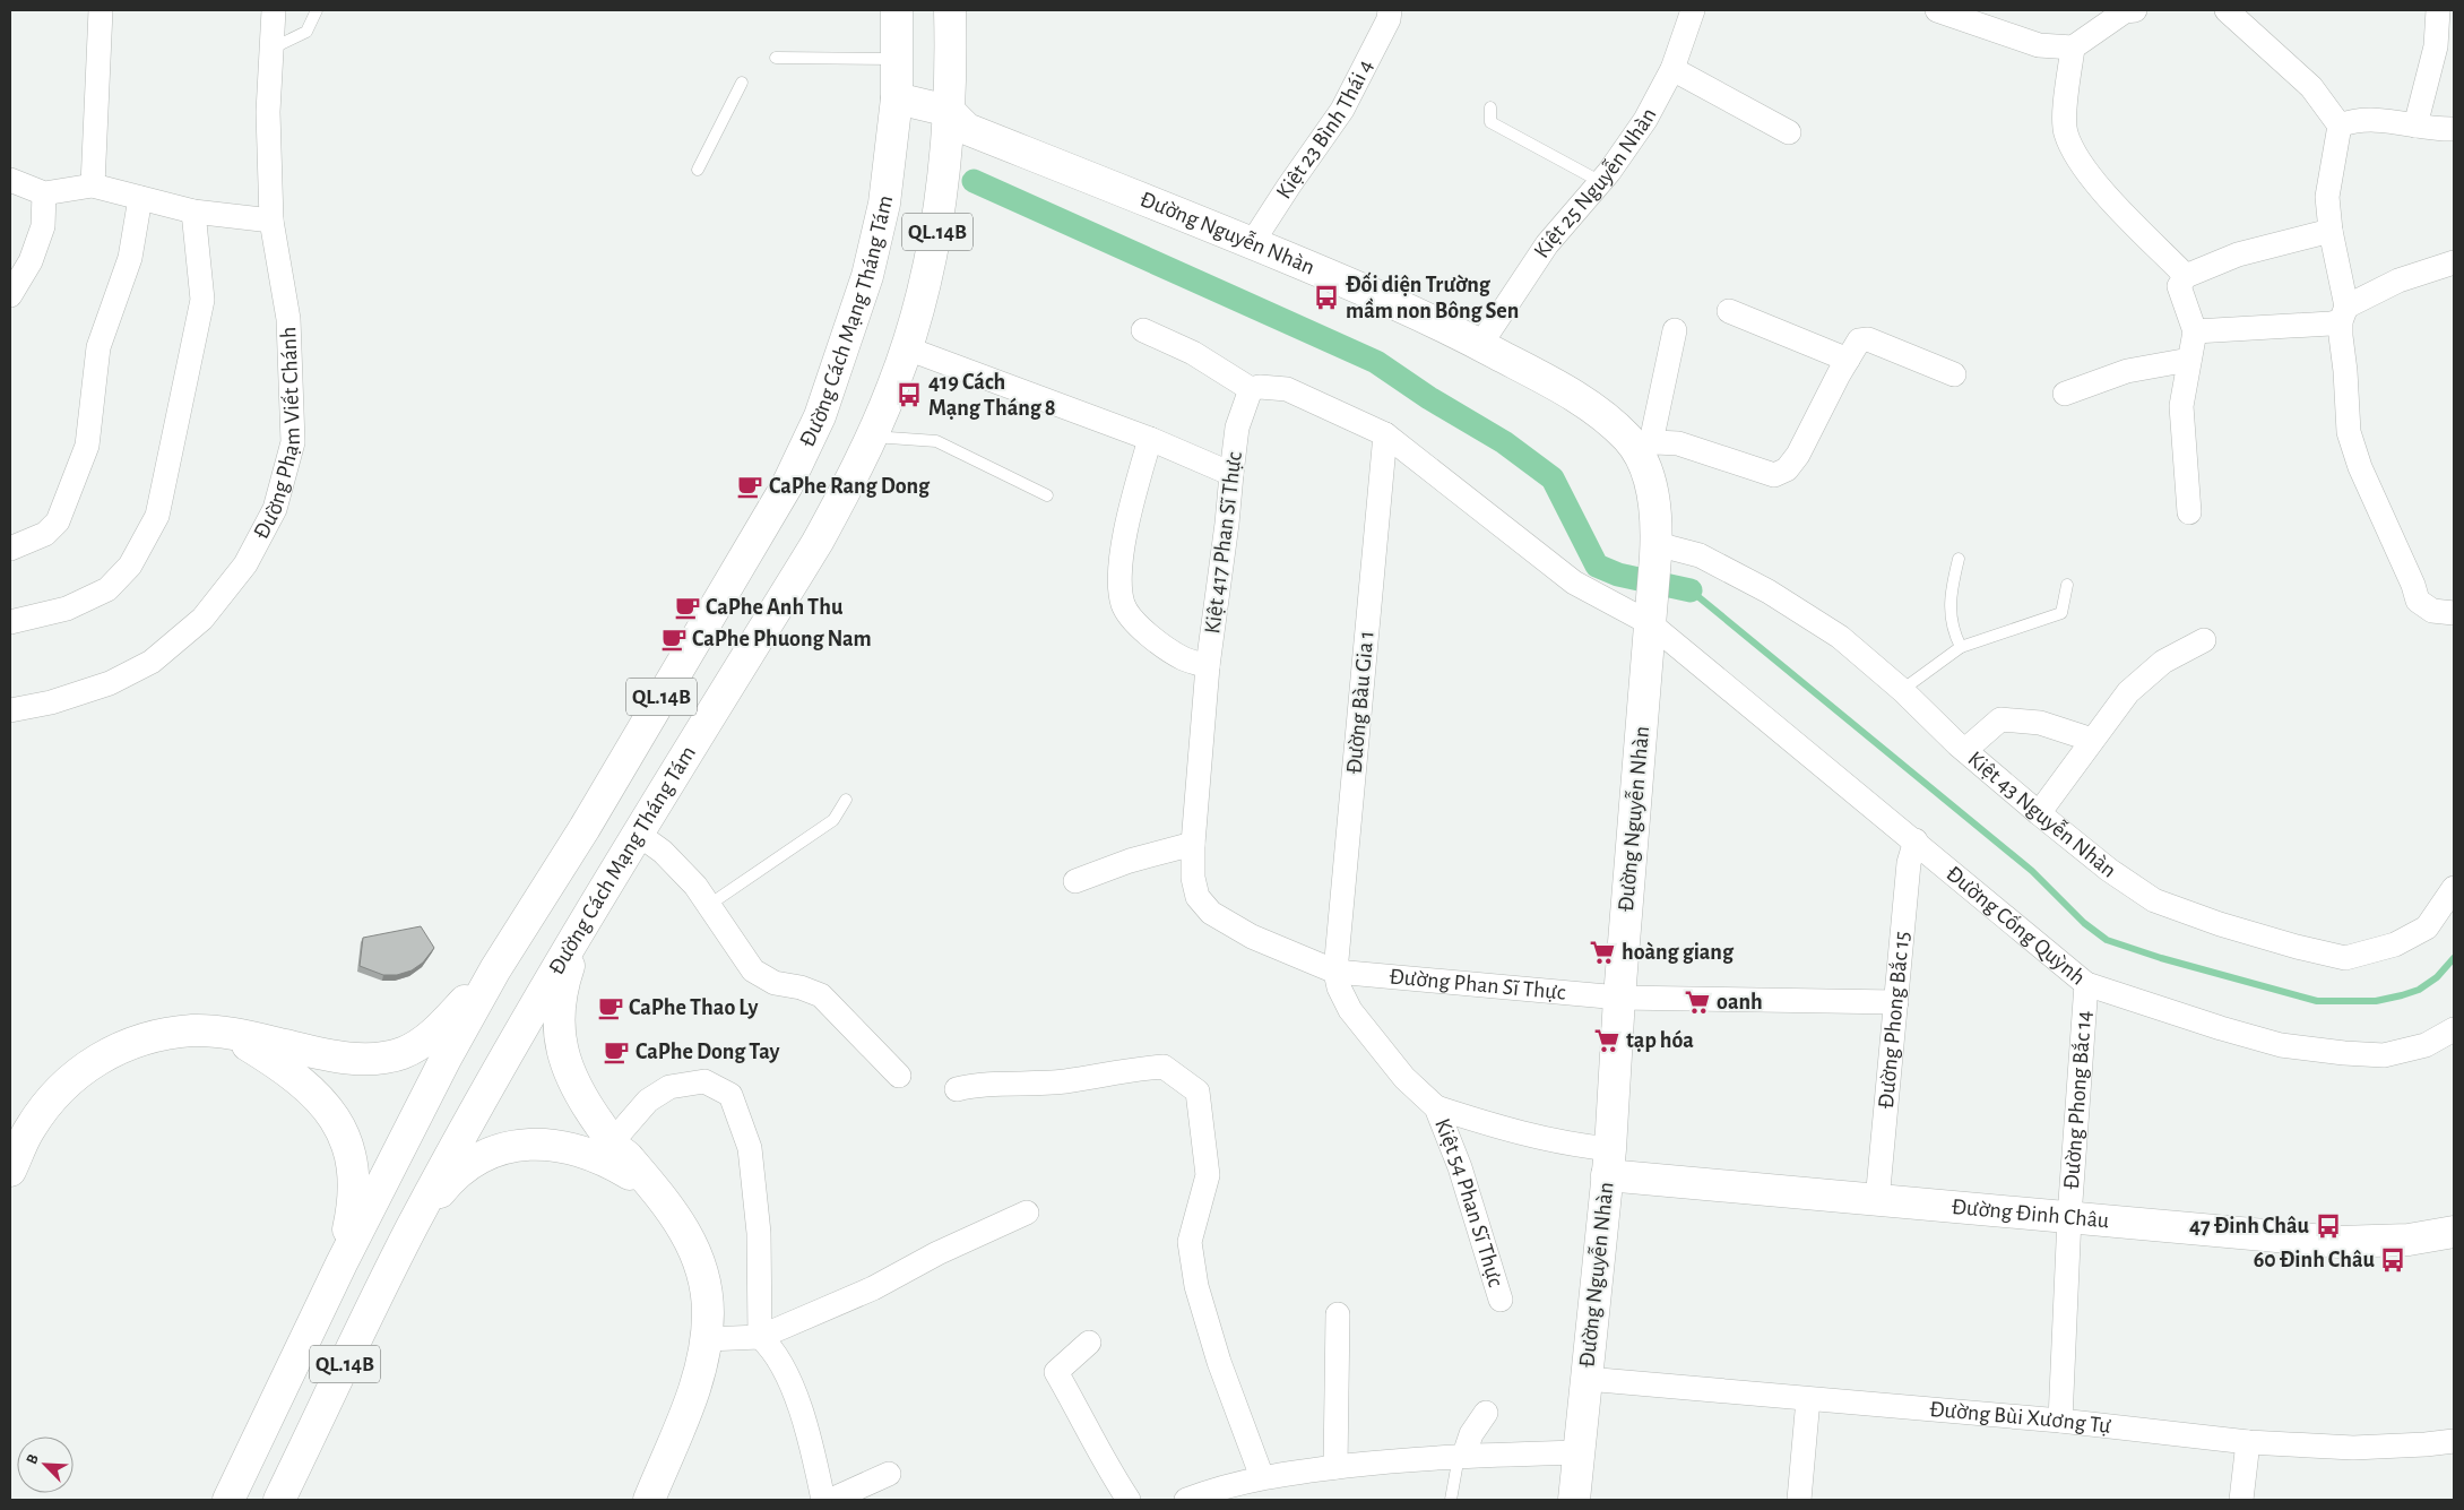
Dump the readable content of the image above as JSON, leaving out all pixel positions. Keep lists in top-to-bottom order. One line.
{"streets":{"main road":["QL.14B","Đường Nguyễn Nhàn","Đường Cách Mạng Tháng Tám","Đường Đinh Châu"],"street":["Kiệt 23 Bình Thái 4","Kiệt 25 Nguyễn Nhàn","Đường Phạm Viết Chánh","Kiệt 417 Phan Sĩ Thực","Đường Bàu Gia 1","Kiệt 43 Nguyễn Nhàn","Đường Cống Quỳnh","Đường Phan Sĩ Thực","Đường Phong Bắc 15","Đường Phong Bắc 14","Kiệt 54 Phan Sĩ Thực","Đường Bùi Xương Tự"]},"crossings":[["Kiệt 23 Bình Thái 4","Đường Nguyễn Nhàn"],["Kiệt 25 Nguyễn Nhàn","Đường Nguyễn Nhàn"],["Đường Nguyễn Nhàn","Đường Cách Mạng Tháng Tám"],["Đường Nguyễn Nhàn","Kiệt 43 Nguyễn Nhàn"],["Đường Nguyễn Nhàn","Đường Cống Quỳnh"],["Đường Nguyễn Nhàn","Đường Phan Sĩ Thực"],["Đường Nguyễn Nhàn","Đường Đinh Châu"],["Đường Nguyễn Nhàn","Đường Bùi Xương Tự"],["Kiệt 417 Phan Sĩ Thực","Đường Bàu Gia 1"],["Kiệt 417 Phan Sĩ Thực","Đường Phan Sĩ Thực"],["Kiệt 417 Phan Sĩ Thực","Kiệt 54 Phan Sĩ Thực"],["Đường Bàu Gia 1","Đường Cống Quỳnh"],["Đường Bàu Gia 1","Đường Phan Sĩ Thực"],["Đường Bàu Gia 1","Kiệt 54 Phan Sĩ Thực"],["Đường Cống Quỳnh","Đường Phong Bắc 15"],["Đường Cống Quỳnh","Đường Phong Bắc 14"],["Đường Phan Sĩ Thực","Đường Phong Bắc 15"],["Đường Phan Sĩ Thực","Kiệt 54 Phan Sĩ Thực"],["Đường Phong Bắc 15","Đường Đinh Châu"],["Đường Phong Bắc 14","Đường Đinh Châu"],["Đường Phong Bắc 14","Đường Bùi Xương Tự"]],"places":{"bus stop":["Đối diện Trường mầm non Bông Sen","419 Cách Mạng Tháng 8","47 Đinh Châu","60 Đinh Châu"],"cafe":["CaPhe Rang Dong","CaPhe Anh Thu","CaPhe Phuong Nam","CaPhe Thao Ly","CaPhe Dong Tay"],"supermarket":["hoàng giang","oanh","tạp hóa"]},"north":"top left"}
